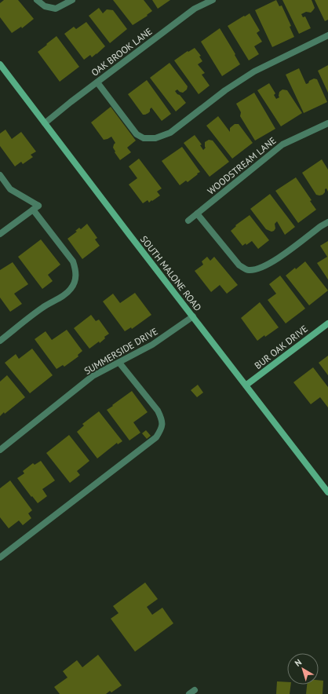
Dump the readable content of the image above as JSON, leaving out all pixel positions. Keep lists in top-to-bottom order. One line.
{"streets":{"street":["OAK BROOK LANE","WOODSTREAM LANE","SOUTH MALONE ROAD","BUR OAK DRIVE","SUMMERSIDE DRIVE"]},"crossings":[["OAK BROOK LANE","SOUTH MALONE ROAD"],["SOUTH MALONE ROAD","BUR OAK DRIVE"],["SOUTH MALONE ROAD","SUMMERSIDE DRIVE"]],"north":"top left"}
